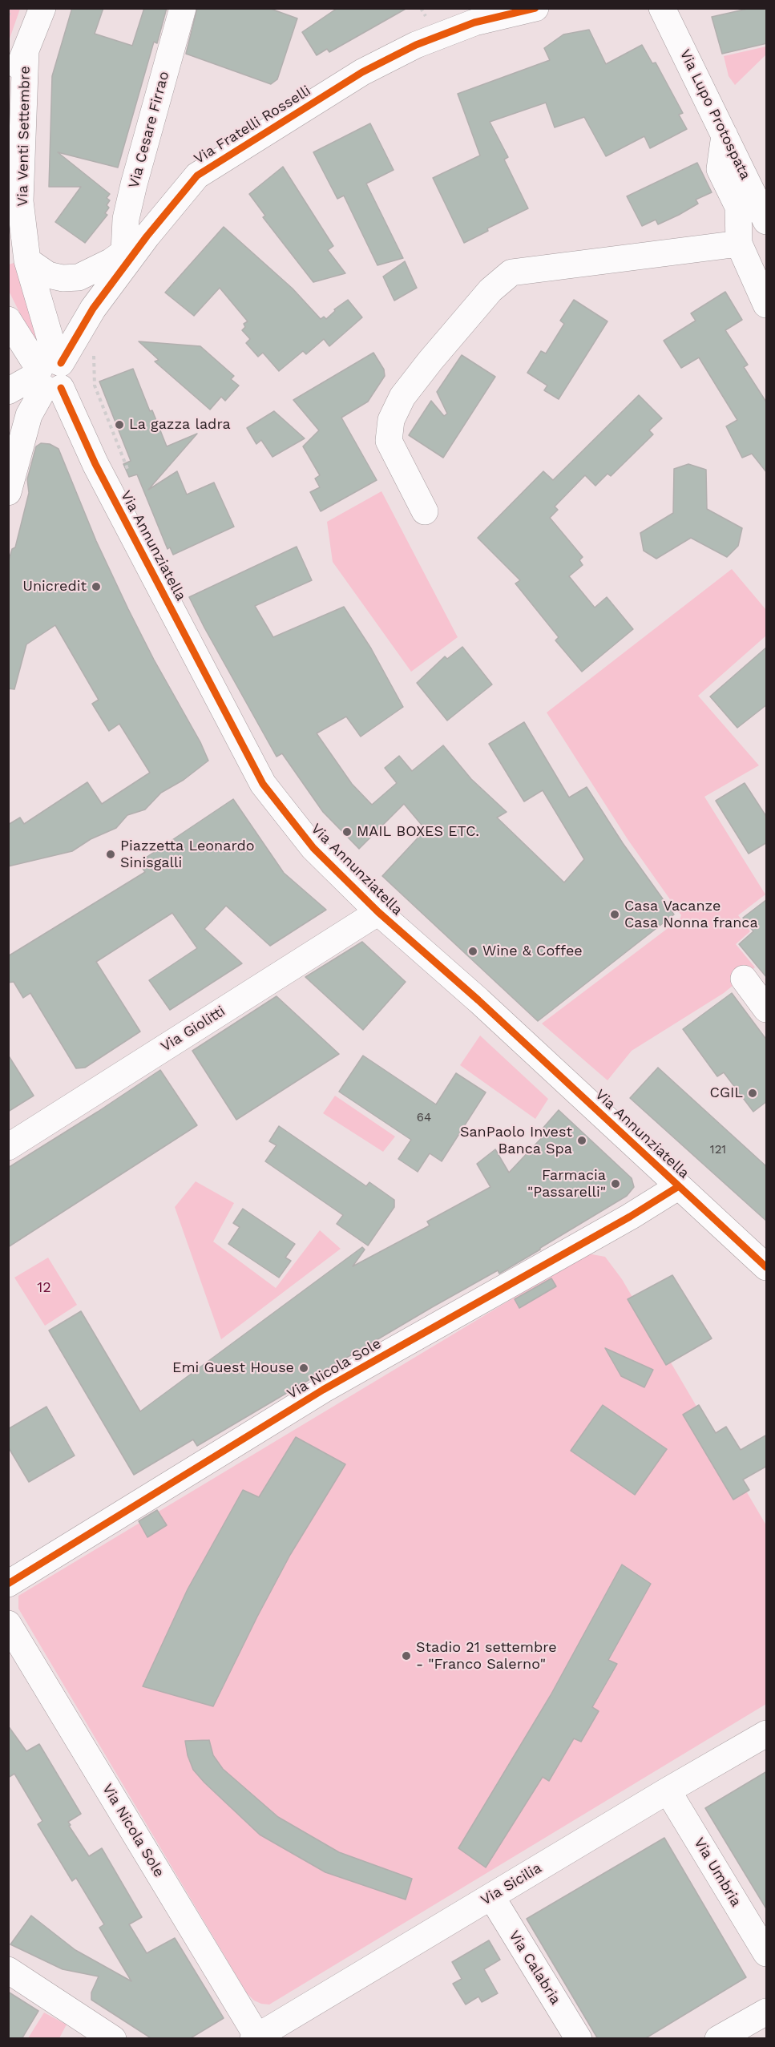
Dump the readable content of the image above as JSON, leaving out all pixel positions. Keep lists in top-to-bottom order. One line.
{"streets":{"street":["Via Lupo Protospata","Via Fratelli Rosselli","Via Cesare Firrao","Via Venti Settembre","Via Annunziatella","Via Giolitti","Via Nicola Sole","Via Umbria","Via Sicilia","Via Calabria"]},"crossings":[["Via Fratelli Rosselli","Via Cesare Firrao"],["Via Fratelli Rosselli","Via Venti Settembre"],["Via Fratelli Rosselli","Via Annunziatella"],["Via Venti Settembre","Via Annunziatella"],["Via Annunziatella","Via Giolitti"],["Via Annunziatella","Via Nicola Sole"],["Via Nicola Sole","Via Sicilia"],["Via Umbria","Via Sicilia"],["Via Sicilia","Via Calabria"]],"parks":["12"],"places":["La gazza ladra","Unicredit","MAIL BOXES ETC.","Piazzetta Leonardo Sinisgalli","Casa Vacanze Casa Nonna franca","Wine & Coffee","CGIL","SanPaolo Invest Banca Spa","Farmacia \"Passarelli\"","Emi Guest House","Stadio 21 settembre - \"Franco Salerno\""],"house_numbers":["64","121"]}
